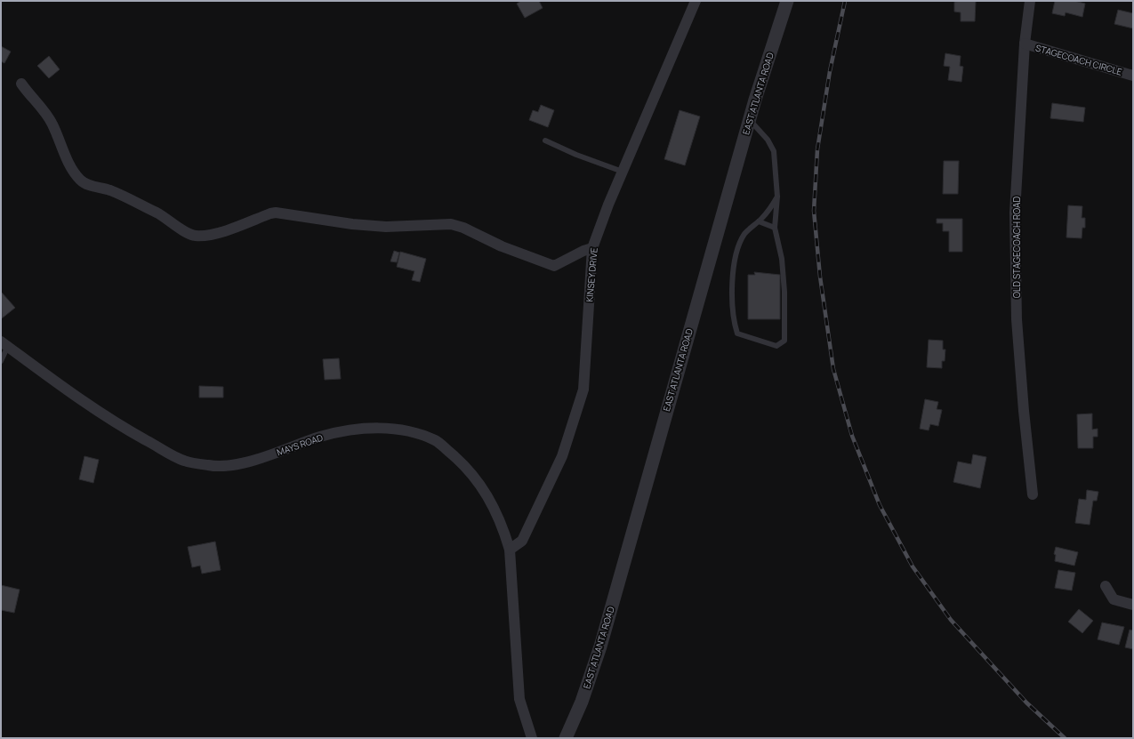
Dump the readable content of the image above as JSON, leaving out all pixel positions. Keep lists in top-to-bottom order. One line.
{"streets":{"street":["STAGECOACH CIRCLE","EAST ATLANTA ROAD","OLD STAGECOACH ROAD","KINSEY DRIVE","MAYS ROAD"]},"crossings":[["STAGECOACH CIRCLE","OLD STAGECOACH ROAD"],["KINSEY DRIVE","MAYS ROAD"]]}
